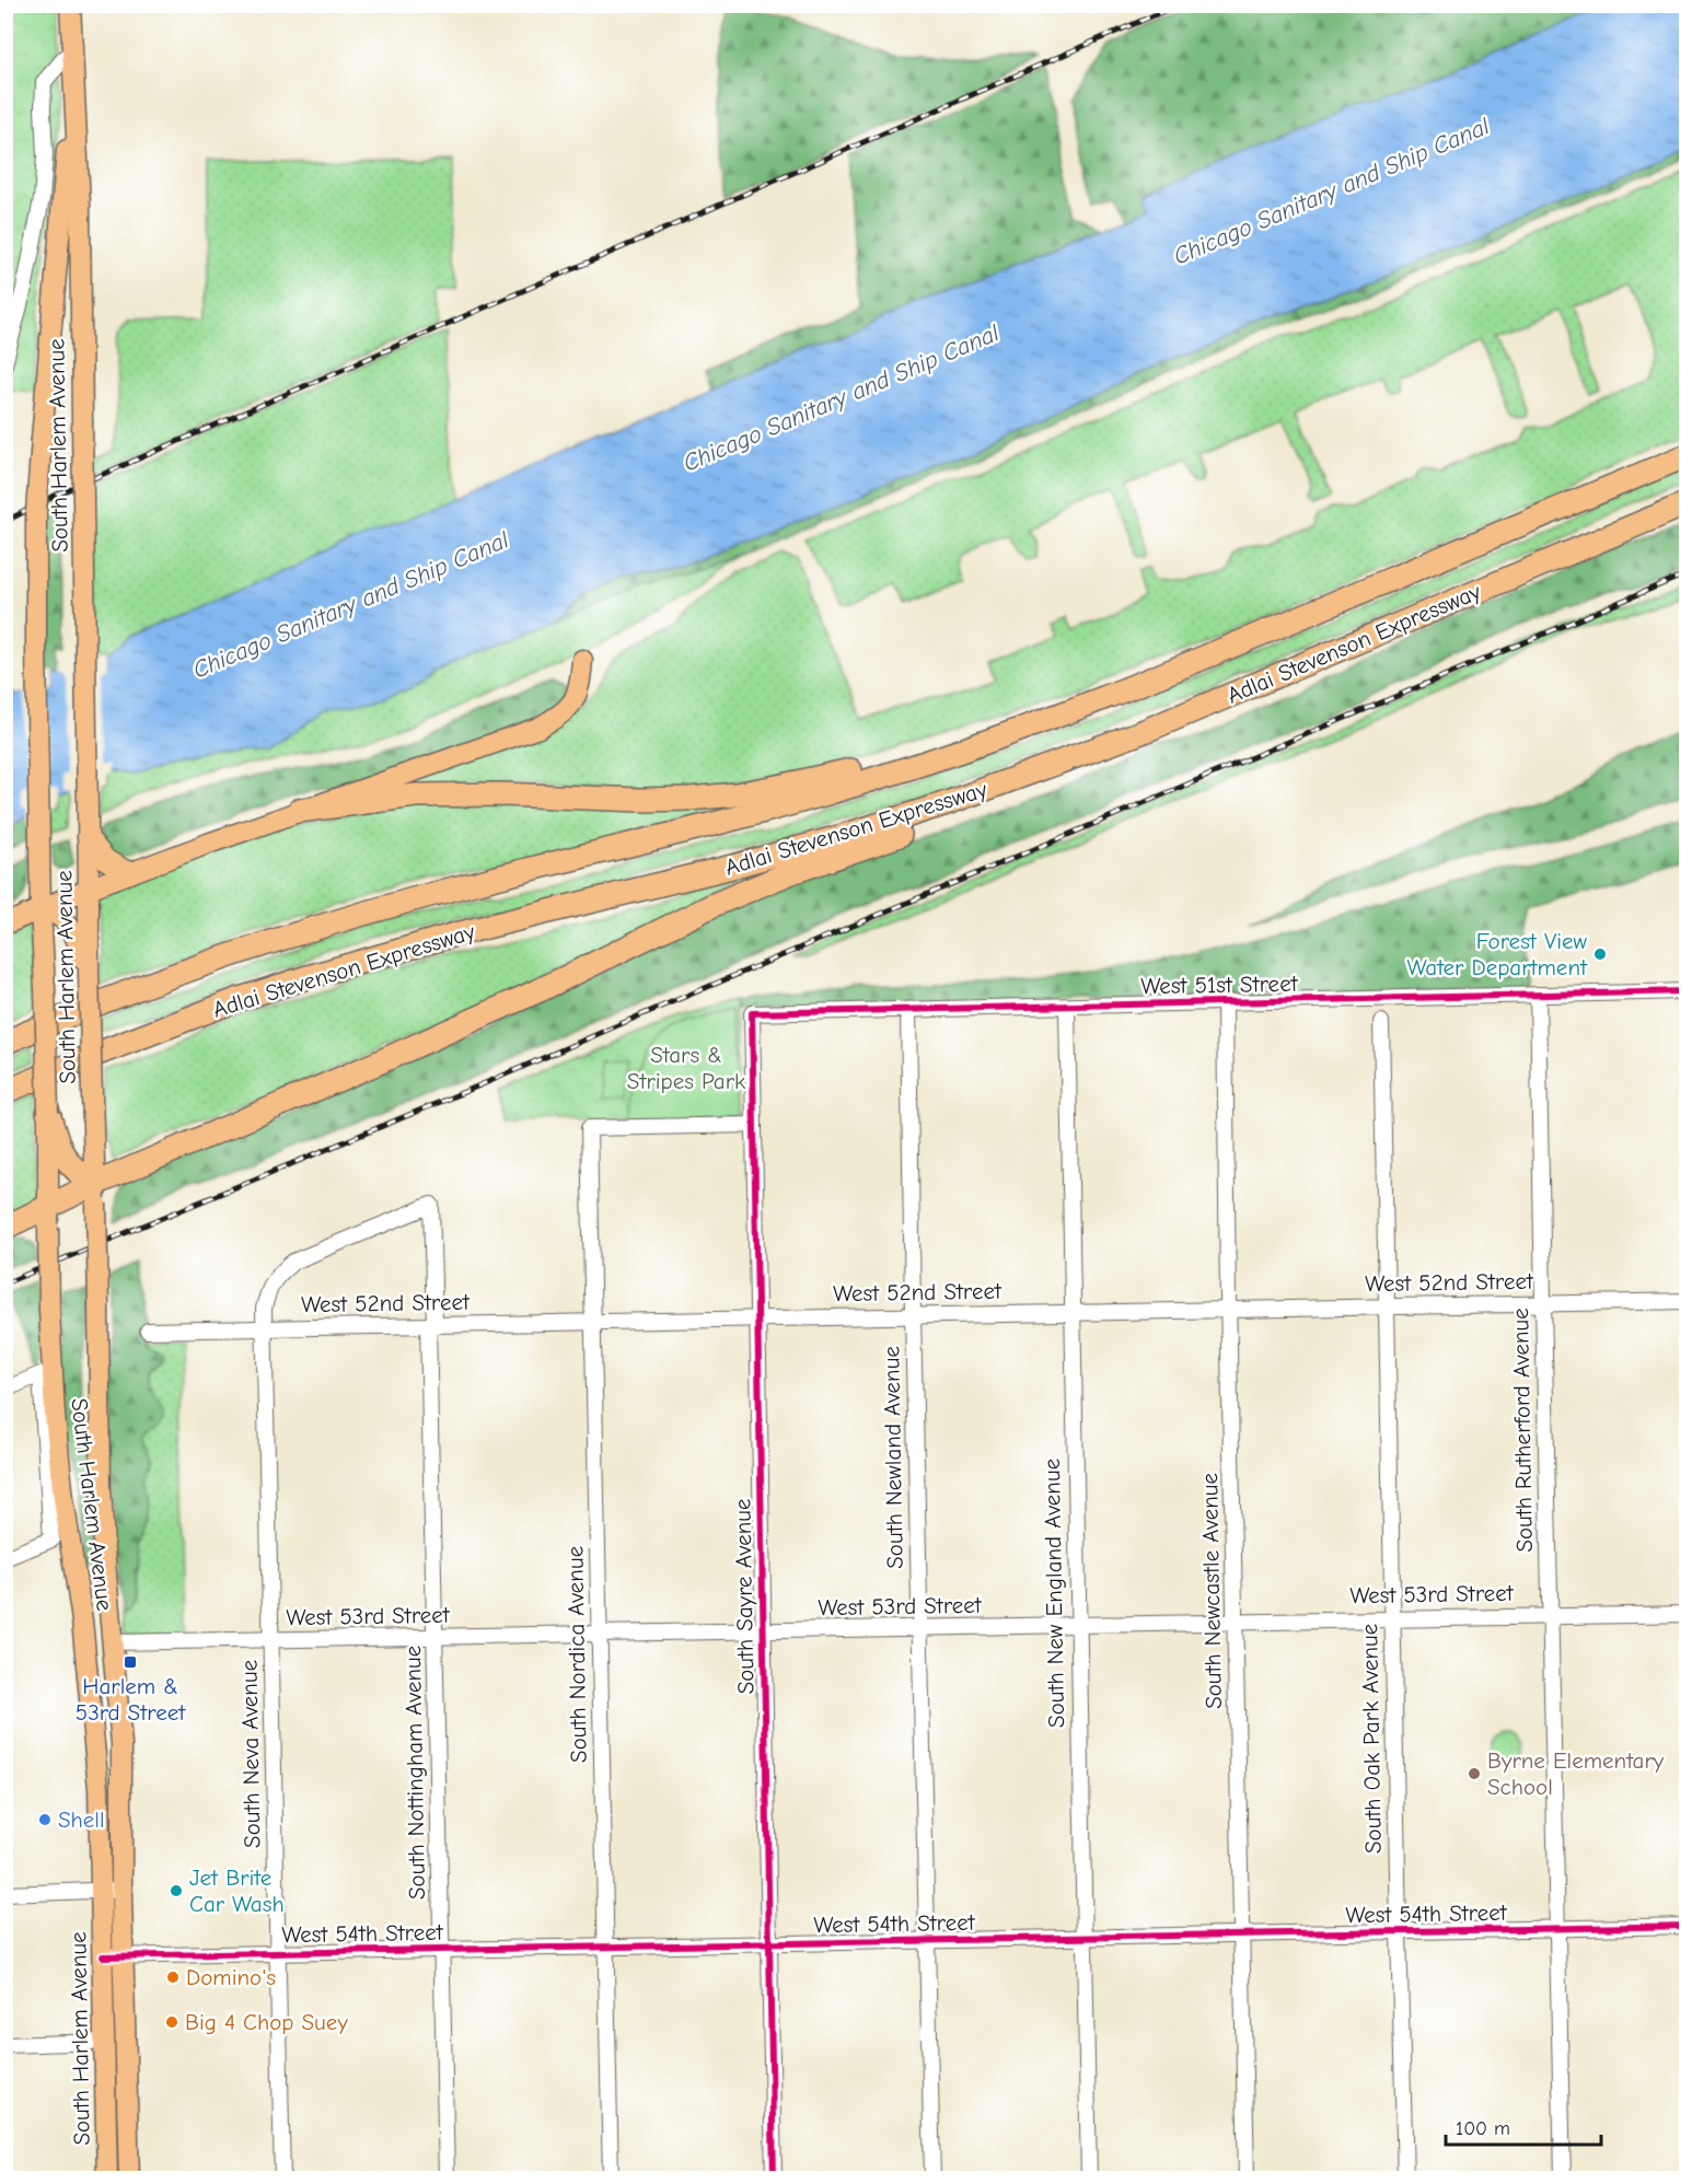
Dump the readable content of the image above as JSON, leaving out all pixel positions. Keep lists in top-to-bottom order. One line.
{"streets":{"highway":["Adlai Stevenson Expressway"],"main road":["South Harlem Avenue"],"street":["West 51st Street","West 52nd Street","South Rutherford Avenue","South Newland Avenue","South Newcastle Avenue","South New England Avenue","West 53rd Street","South Sayre Avenue","South Nordica Avenue","South Oak Park Avenue","South Neva Avenue","South Nottingham Avenue","West 54th Street"]},"crossings":[["South Harlem Avenue","West 53rd Street"],["South Harlem Avenue","West 54th Street"],["West 51st Street","South Rutherford Avenue"],["West 51st Street","South Newland Avenue"],["West 51st Street","South Newcastle Avenue"],["West 51st Street","South New England Avenue"],["West 51st Street","South Sayre Avenue"],["West 52nd Street","South Rutherford Avenue"],["West 52nd Street","South Newland Avenue"],["West 52nd Street","South Newcastle Avenue"],["West 52nd Street","South New England Avenue"],["West 52nd Street","South Sayre Avenue"],["West 52nd Street","South Nordica Avenue"],["West 52nd Street","South Oak Park Avenue"],["West 52nd Street","South Neva Avenue"],["West 52nd Street","South Nottingham Avenue"],["South Rutherford Avenue","West 53rd Street"],["South Rutherford Avenue","West 54th Street"],["South Newland Avenue","West 53rd Street"],["South Newland Avenue","West 54th Street"],["South Newcastle Avenue","West 53rd Street"],["South Newcastle Avenue","West 54th Street"],["South New England Avenue","West 53rd Street"],["South New England Avenue","West 54th Street"],["West 53rd Street","South Sayre Avenue"],["West 53rd Street","South Nordica Avenue"],["West 53rd Street","South Oak Park Avenue"],["West 53rd Street","South Neva Avenue"],["West 53rd Street","South Nottingham Avenue"],["South Sayre Avenue","South Nordica Avenue"],["South Sayre Avenue","West 54th Street"],["South Nordica Avenue","West 54th Street"],["South Oak Park Avenue","West 54th Street"],["South Neva Avenue","South Nottingham Avenue"],["South Neva Avenue","West 54th Street"],["South Nottingham Avenue","West 54th Street"]],"water":["Chicago Sanitary and Ship Canal"],"parks":["Stars & Stripes Park"],"places":{"other":["Forest View Water Department","Byrne Elementary School","Shell","Jet Brite Car Wash","Domino's","Big 4 Chop Suey"],"transit":["Harlem & 53rd Street"]},"scale_bar":"100 m"}
